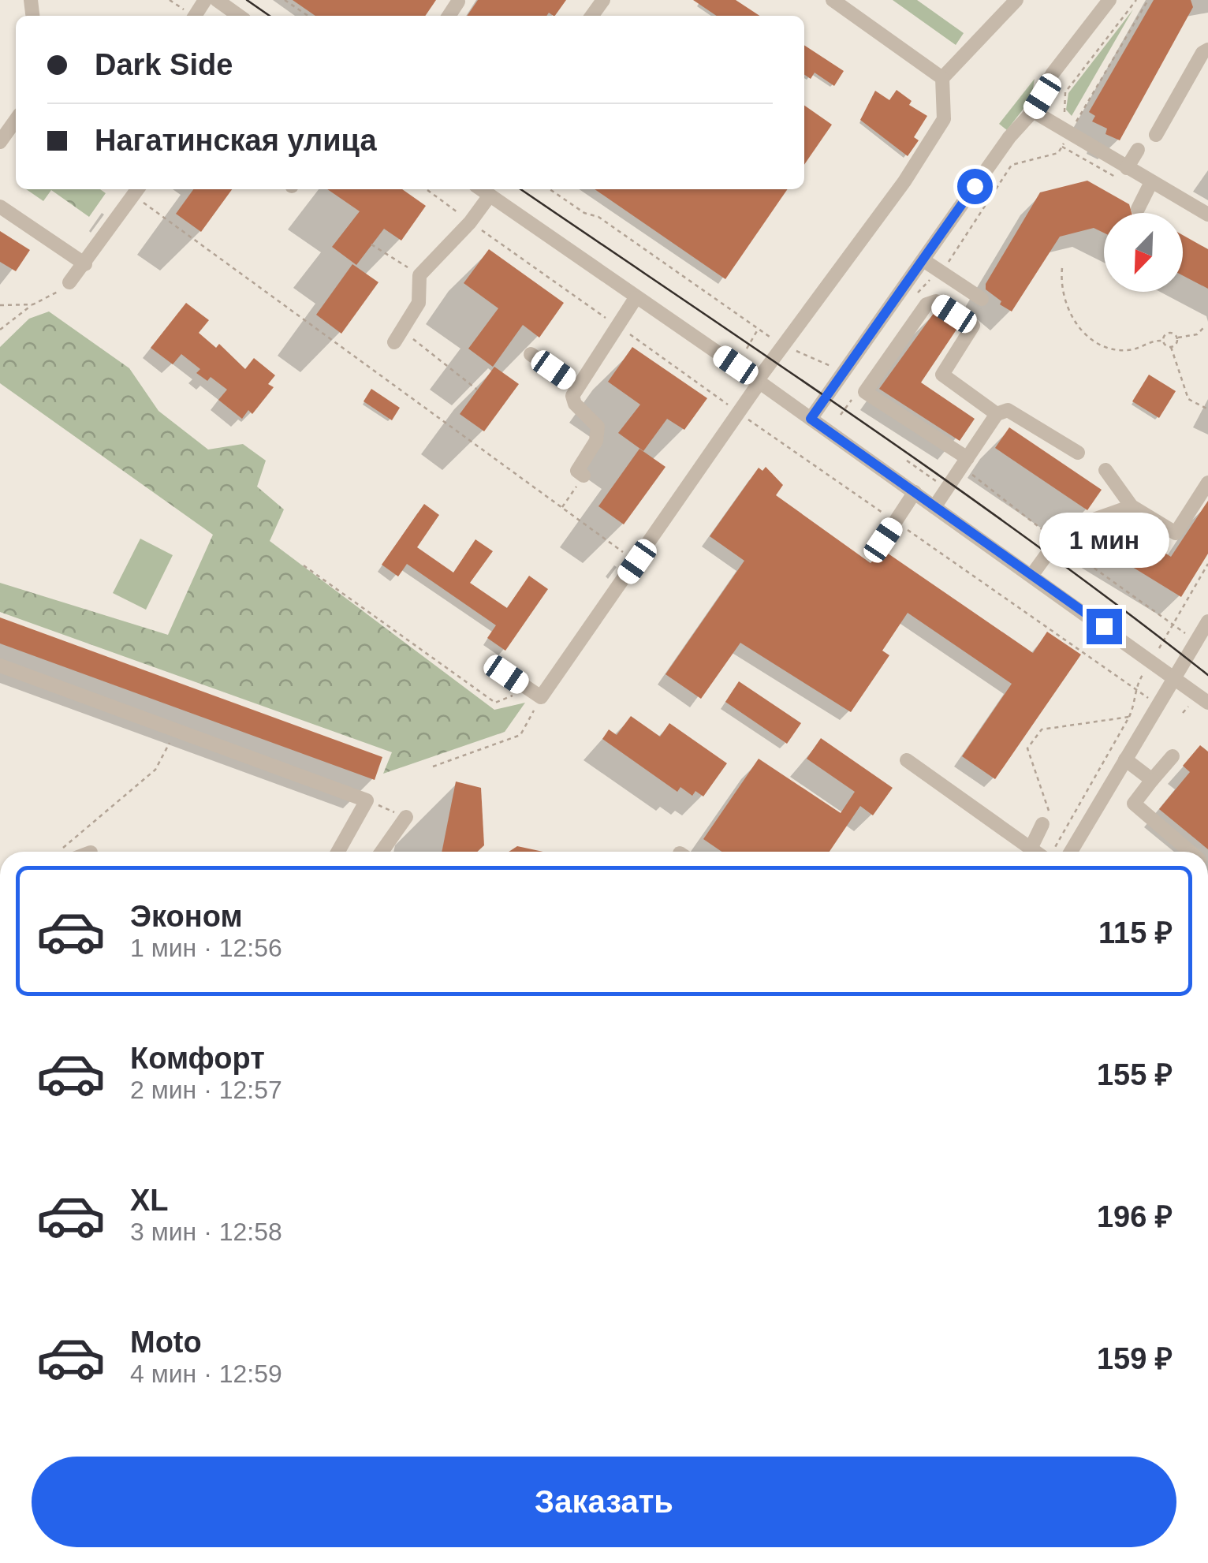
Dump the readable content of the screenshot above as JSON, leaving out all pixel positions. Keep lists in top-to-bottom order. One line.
{"north":"bottom left","page":{"banner":["Dark Side","Нагатинская улица"],"bubble":"1 мин","list":[{"name":"Эконом","note":"1 мин · 12:56","value":"115 ₽"},{"name":"Комфорт","note":"2 мин · 12:57","value":"155 ₽"},{"name":"XL","note":"3 мин · 12:58","value":"196 ₽"},{"name":"Moto","note":"4 мин · 12:59","value":"159 ₽"}],"buttons":"Заказать"}}
